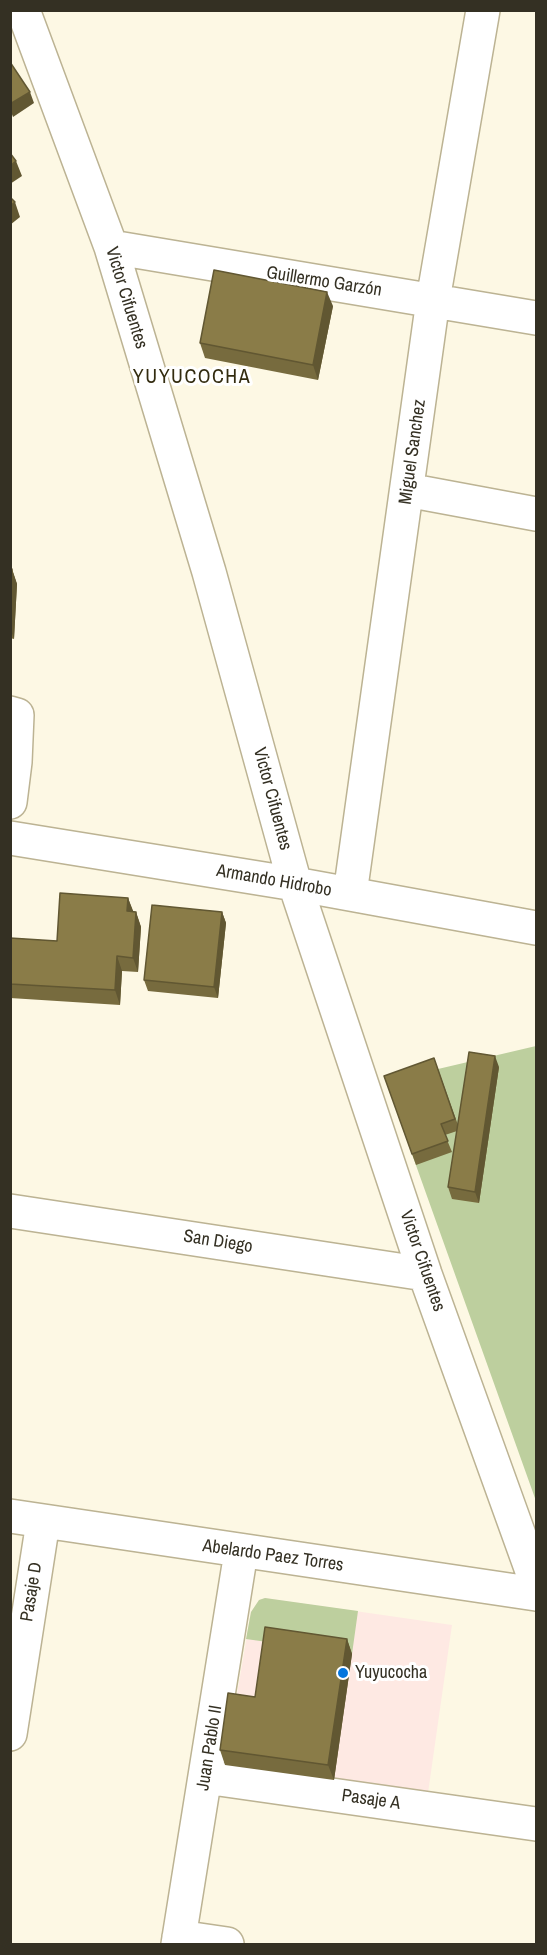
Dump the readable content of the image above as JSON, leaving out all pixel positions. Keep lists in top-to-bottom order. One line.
{"streets":{"street":["Guillermo Garzón","Victor Cifuentes","Miguel Sanchez","Armando Hidrobo","San Diego","Abelardo Paez Torres","Pasaje D","Juan Pablo II","Pasaje A"]},"crossings":[["Guillermo Garzón","Victor Cifuentes"],["Guillermo Garzón","Miguel Sanchez"],["Victor Cifuentes","Armando Hidrobo"],["Victor Cifuentes","San Diego"],["Miguel Sanchez","Armando Hidrobo"],["Abelardo Paez Torres","Pasaje D"],["Abelardo Paez Torres","Juan Pablo II"],["Juan Pablo II","Pasaje A"]],"districts":["YUYUCOCHA"],"places":["Yuyucocha"]}
